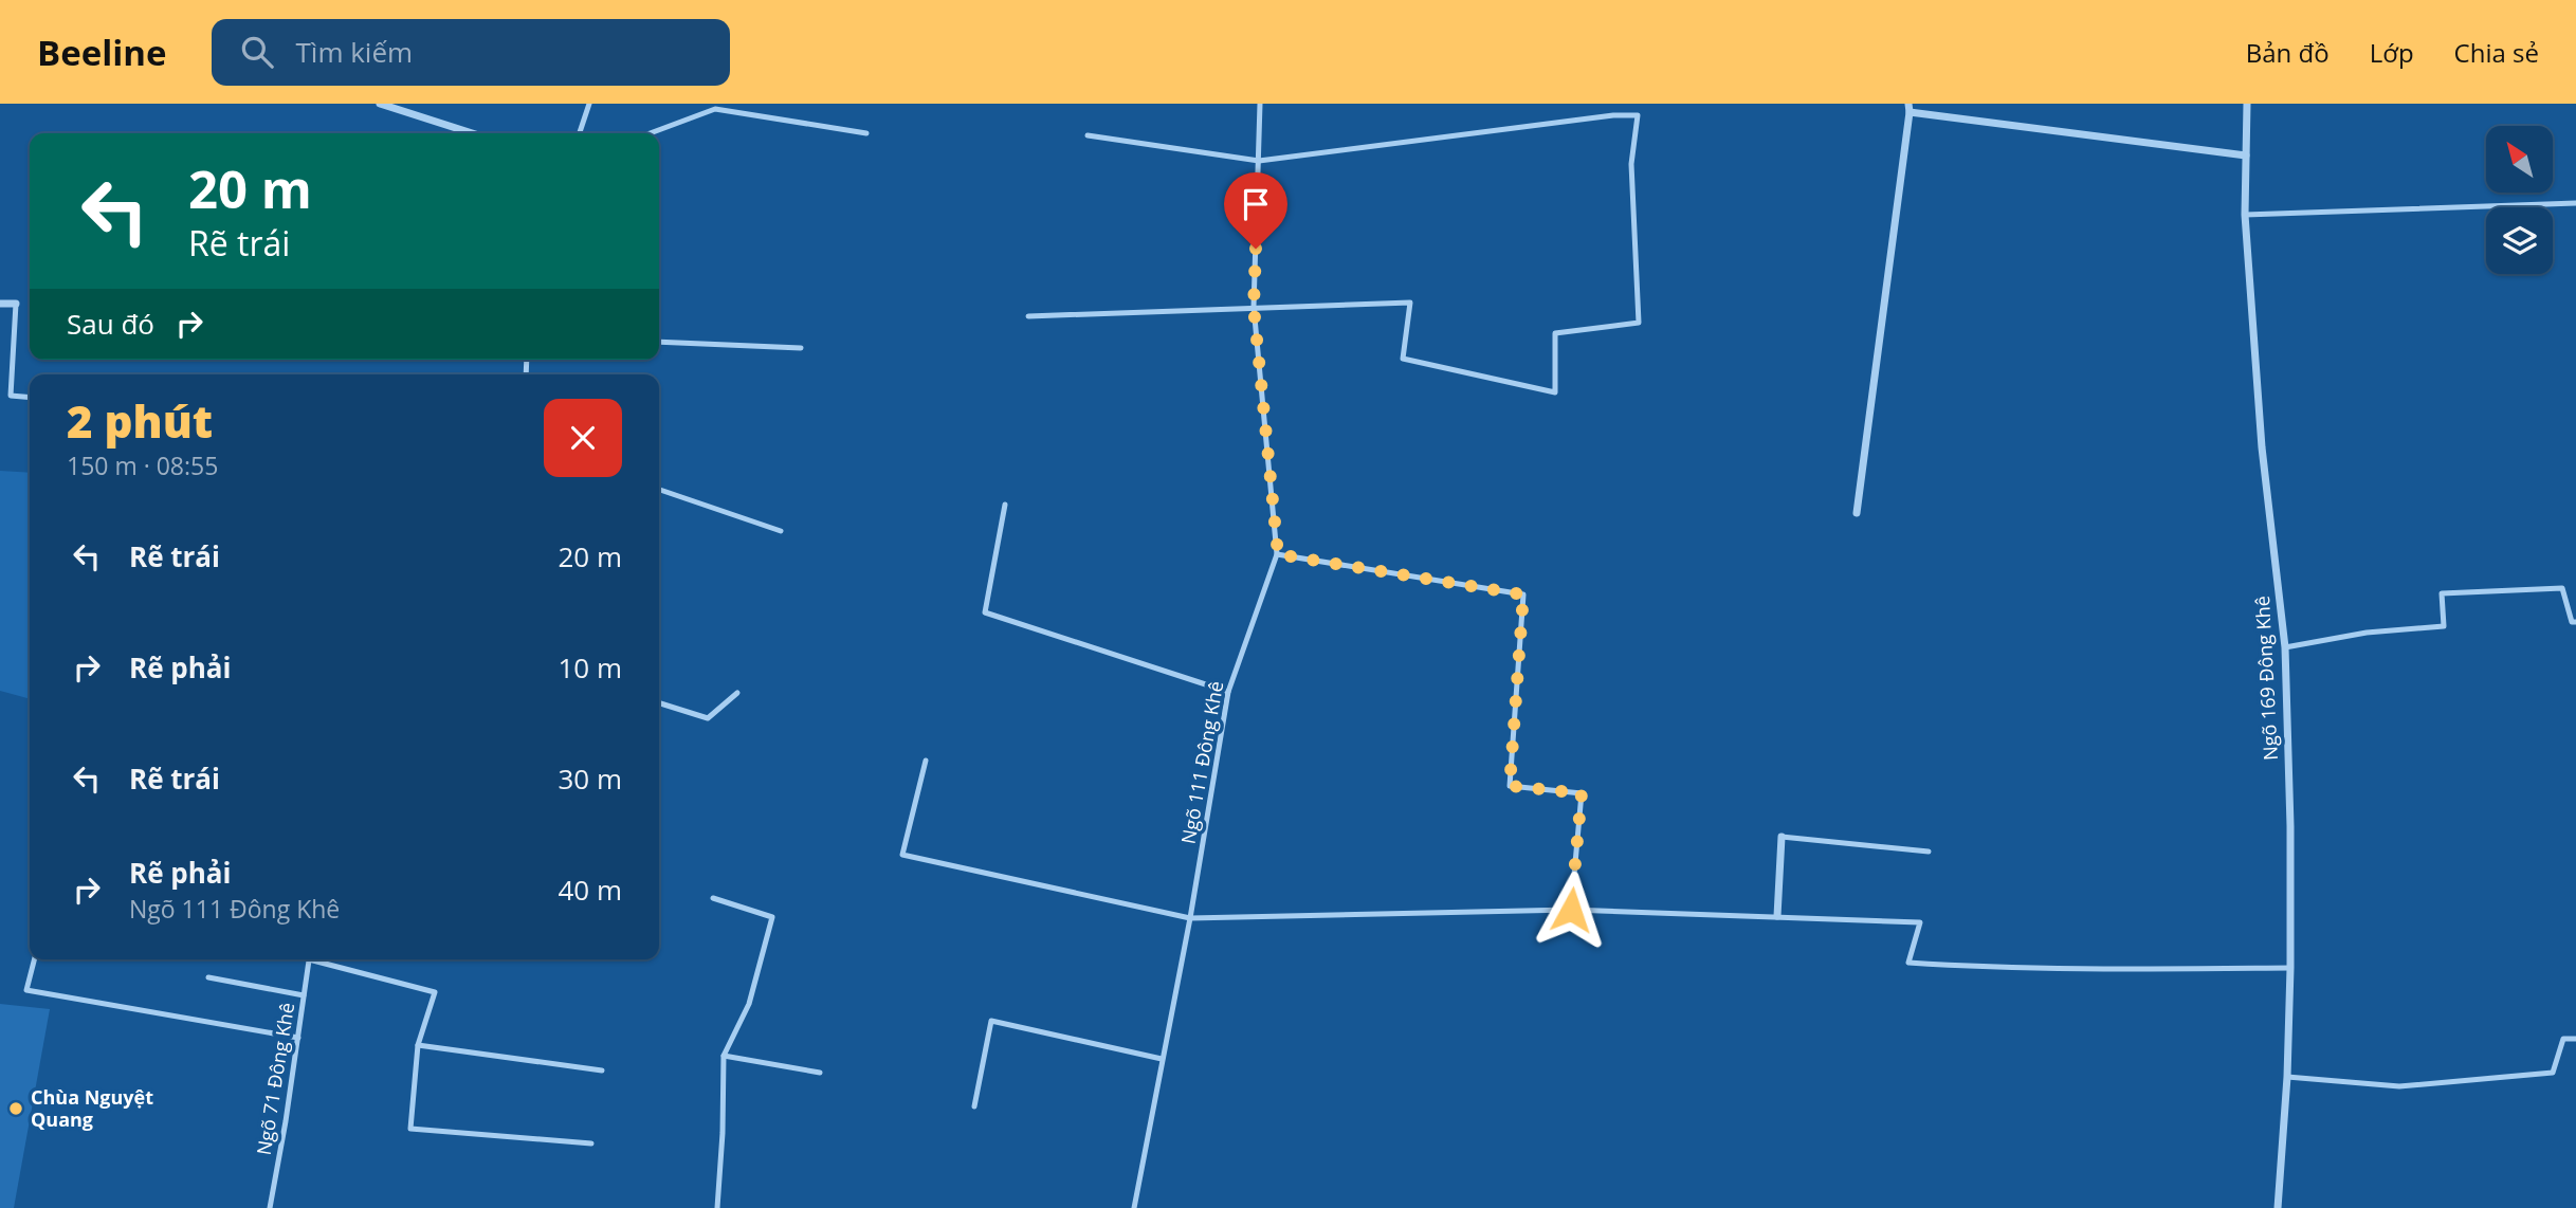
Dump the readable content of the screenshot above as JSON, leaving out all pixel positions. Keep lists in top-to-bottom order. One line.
{"streets":{"street":["Ngõ 169 Đông Khê"],"lane":["Ngõ 111 Đông Khê","Ngõ 71 Đông Khê"]},"places":["Chùa Nguyệt Quang"],"north":"top left","page":{"header":"Beeline","search":"Tìm kiếm","nav":["Bản đồ","Lớp","Chia sẻ"],"turn":["20 m","Rẽ trái"],"then":"Sau đó","heading":["2 phút","150 m · 08:55"],"list":[{"name":"Rẽ trái","value":"20 m"},{"name":"Rẽ phải","value":"10 m"},{"name":"Rẽ trái","value":"30 m"},{"name":"Rẽ phải","note":"Ngõ 111 Đông Khê","value":"40 m"}]}}
